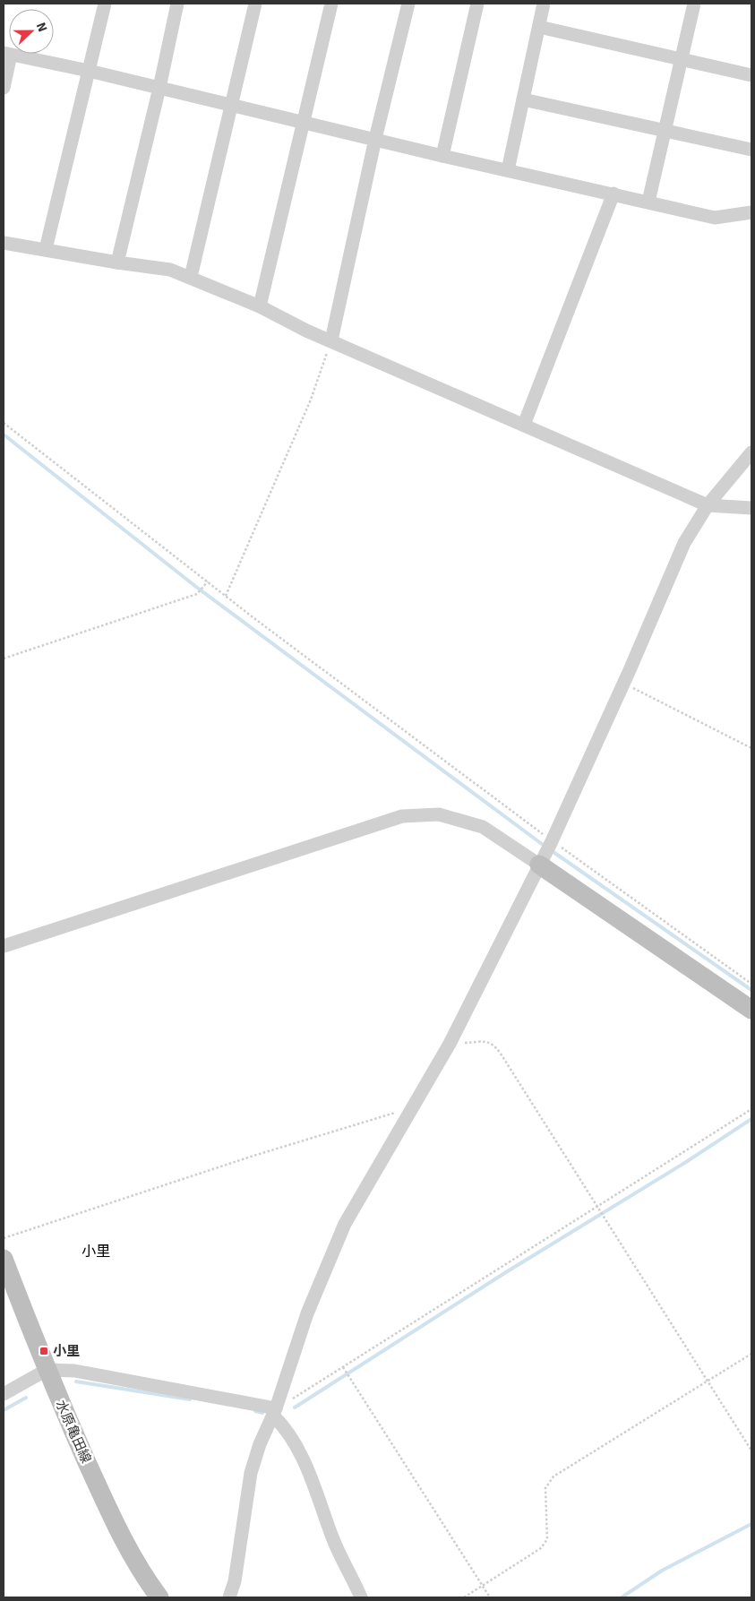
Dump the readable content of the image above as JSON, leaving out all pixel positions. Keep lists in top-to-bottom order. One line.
{"streets":{"main road":["水原亀田線"]},"districts":["小里"],"places":{"transit":["小里"]},"north":"right"}
